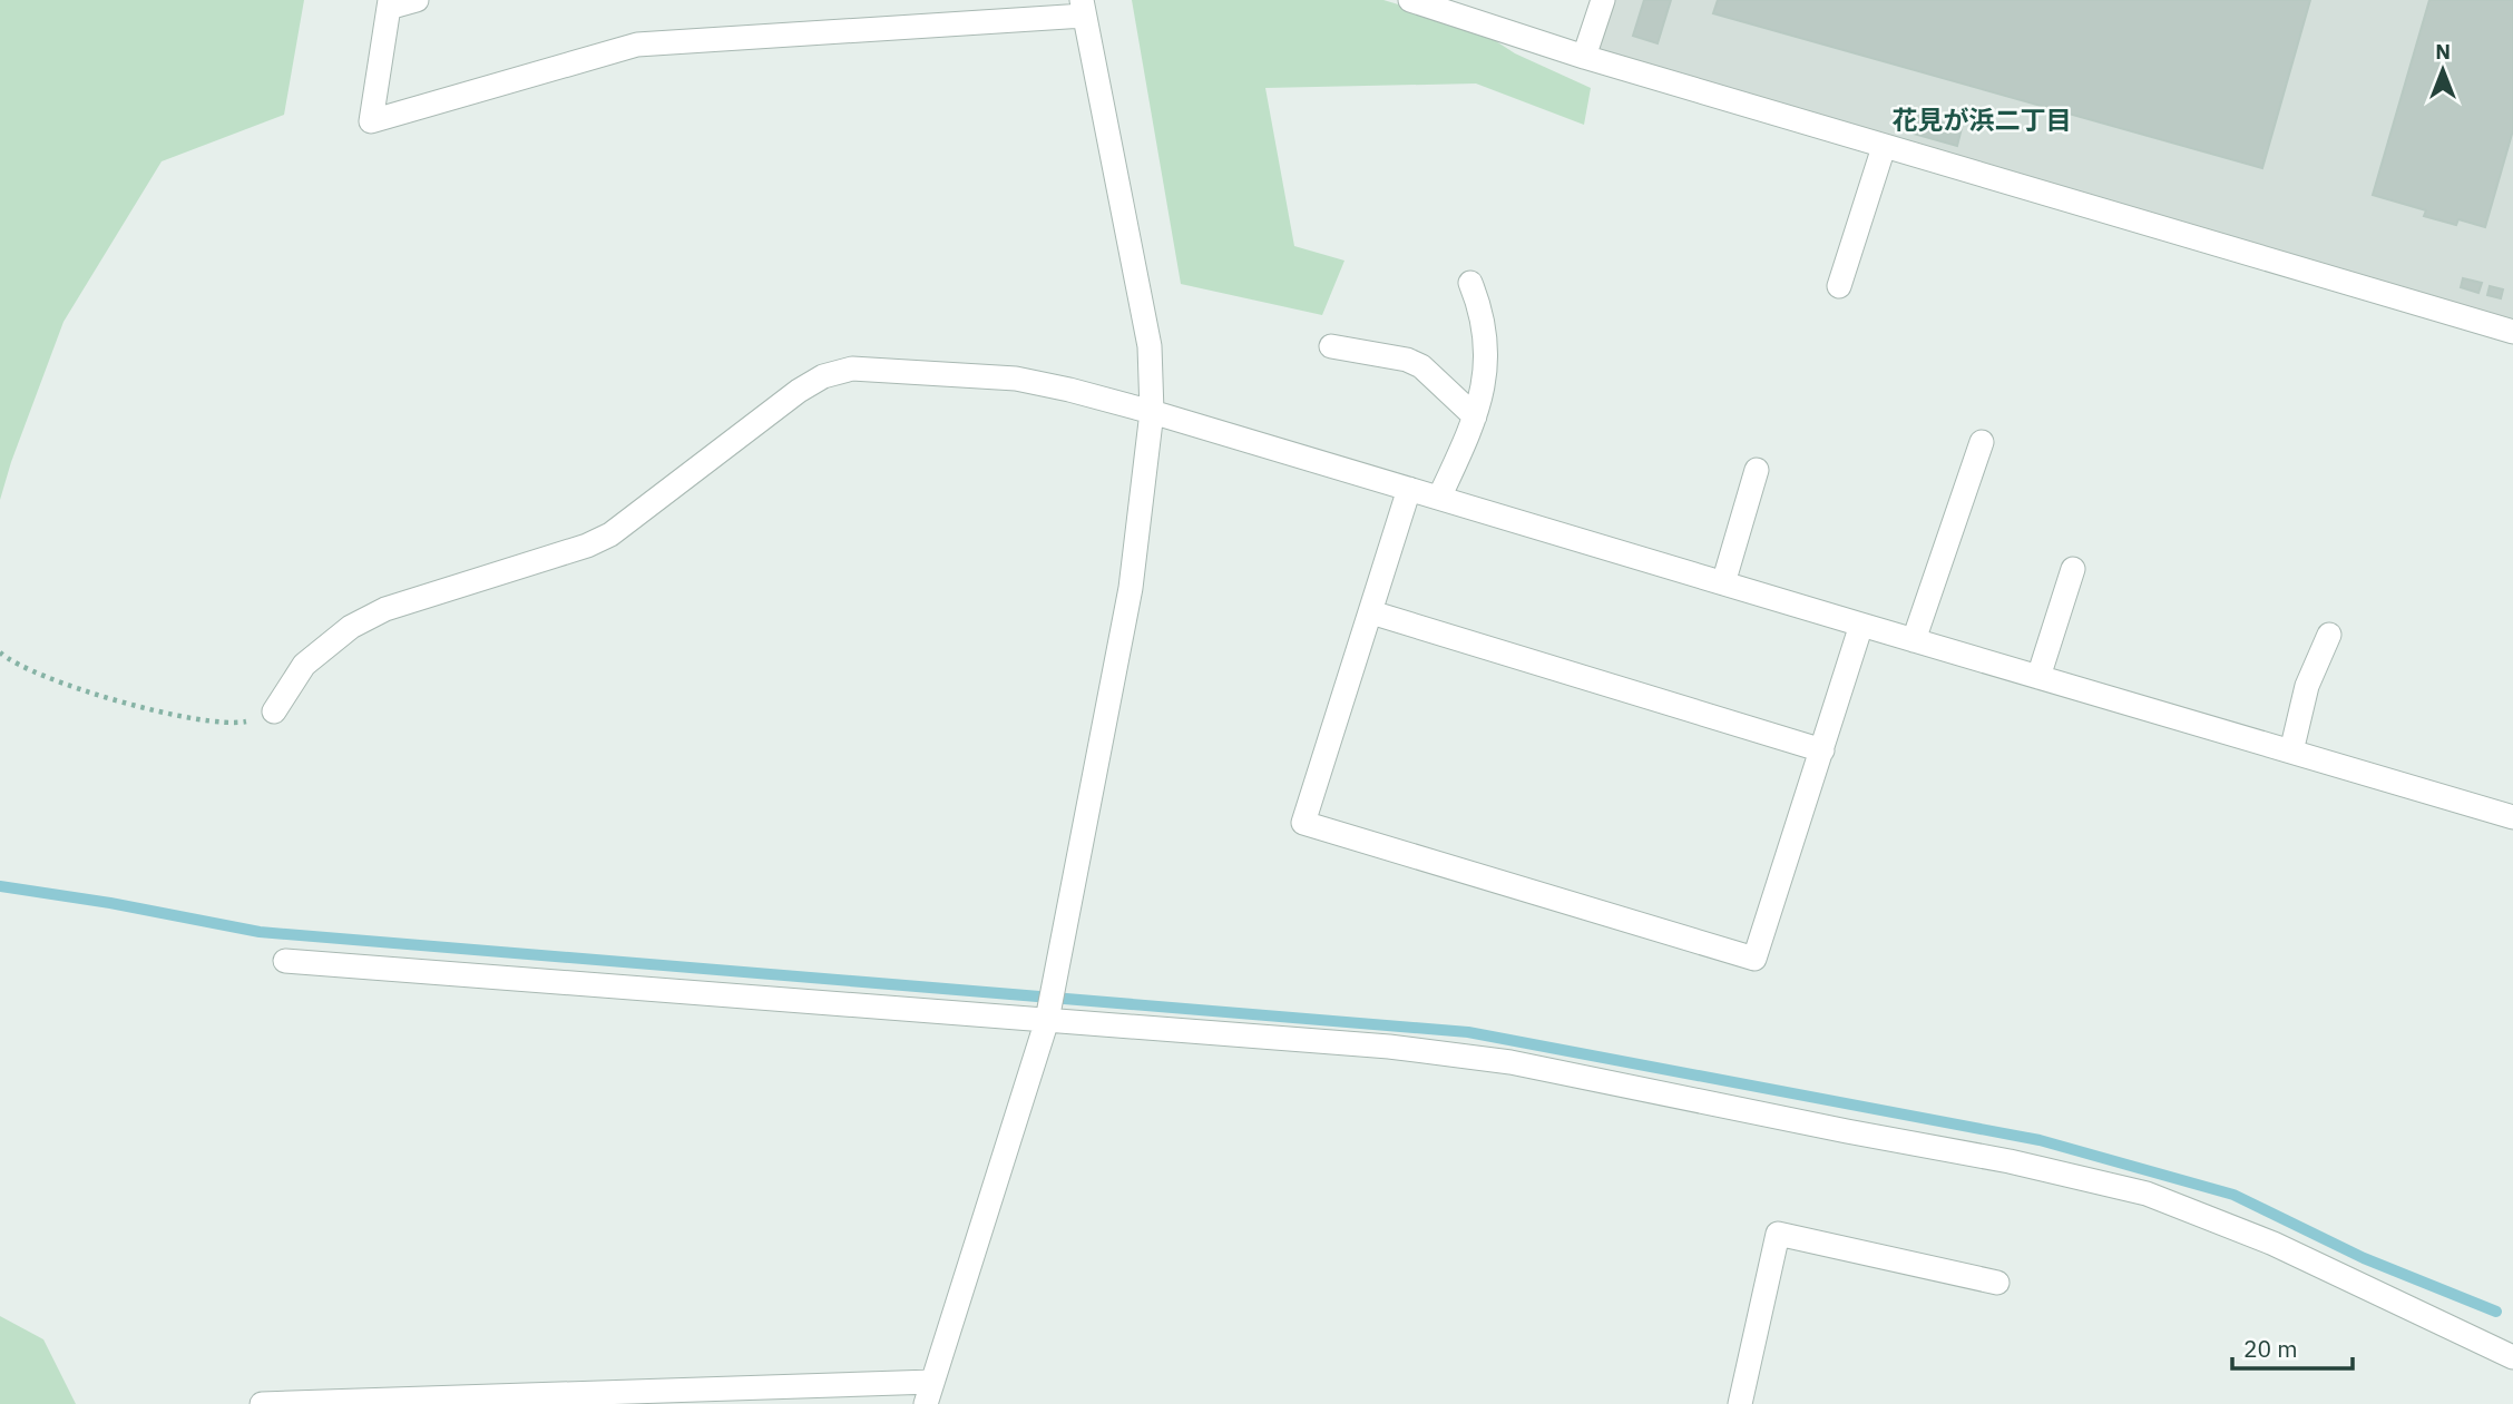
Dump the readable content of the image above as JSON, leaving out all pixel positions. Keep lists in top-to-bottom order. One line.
{"districts":["花見が浜二丁目"],"scale_bar":"20 m","north":"top"}
